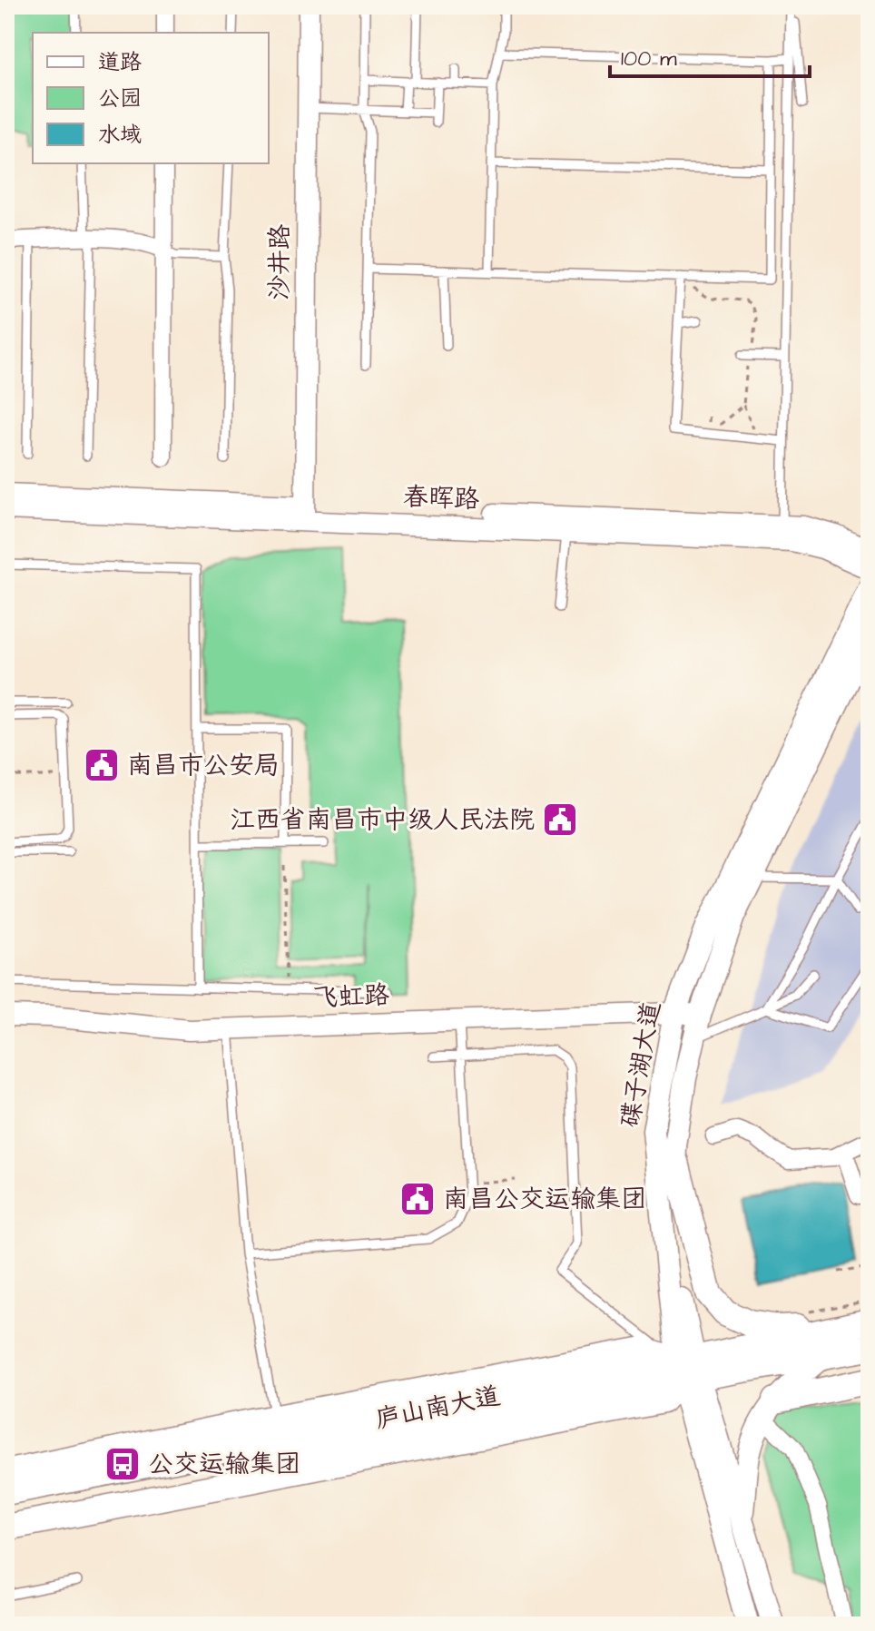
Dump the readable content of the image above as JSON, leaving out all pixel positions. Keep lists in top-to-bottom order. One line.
{"streets":{"main road":["碟子湖大道","庐山南大道"],"street":["沙井路","春晖路","飞虹路"]},"crossings":[["沙井路","春晖路"],["飞虹路","碟子湖大道"],["碟子湖大道","庐山南大道"]],"places":{"public building":["南昌市公安局","江西省南昌市中级人民法院","南昌公交运输集团"],"bus stop":["公交运输集团"]},"legend":["道路","公园","水域"],"scale_bar":"100 m"}
